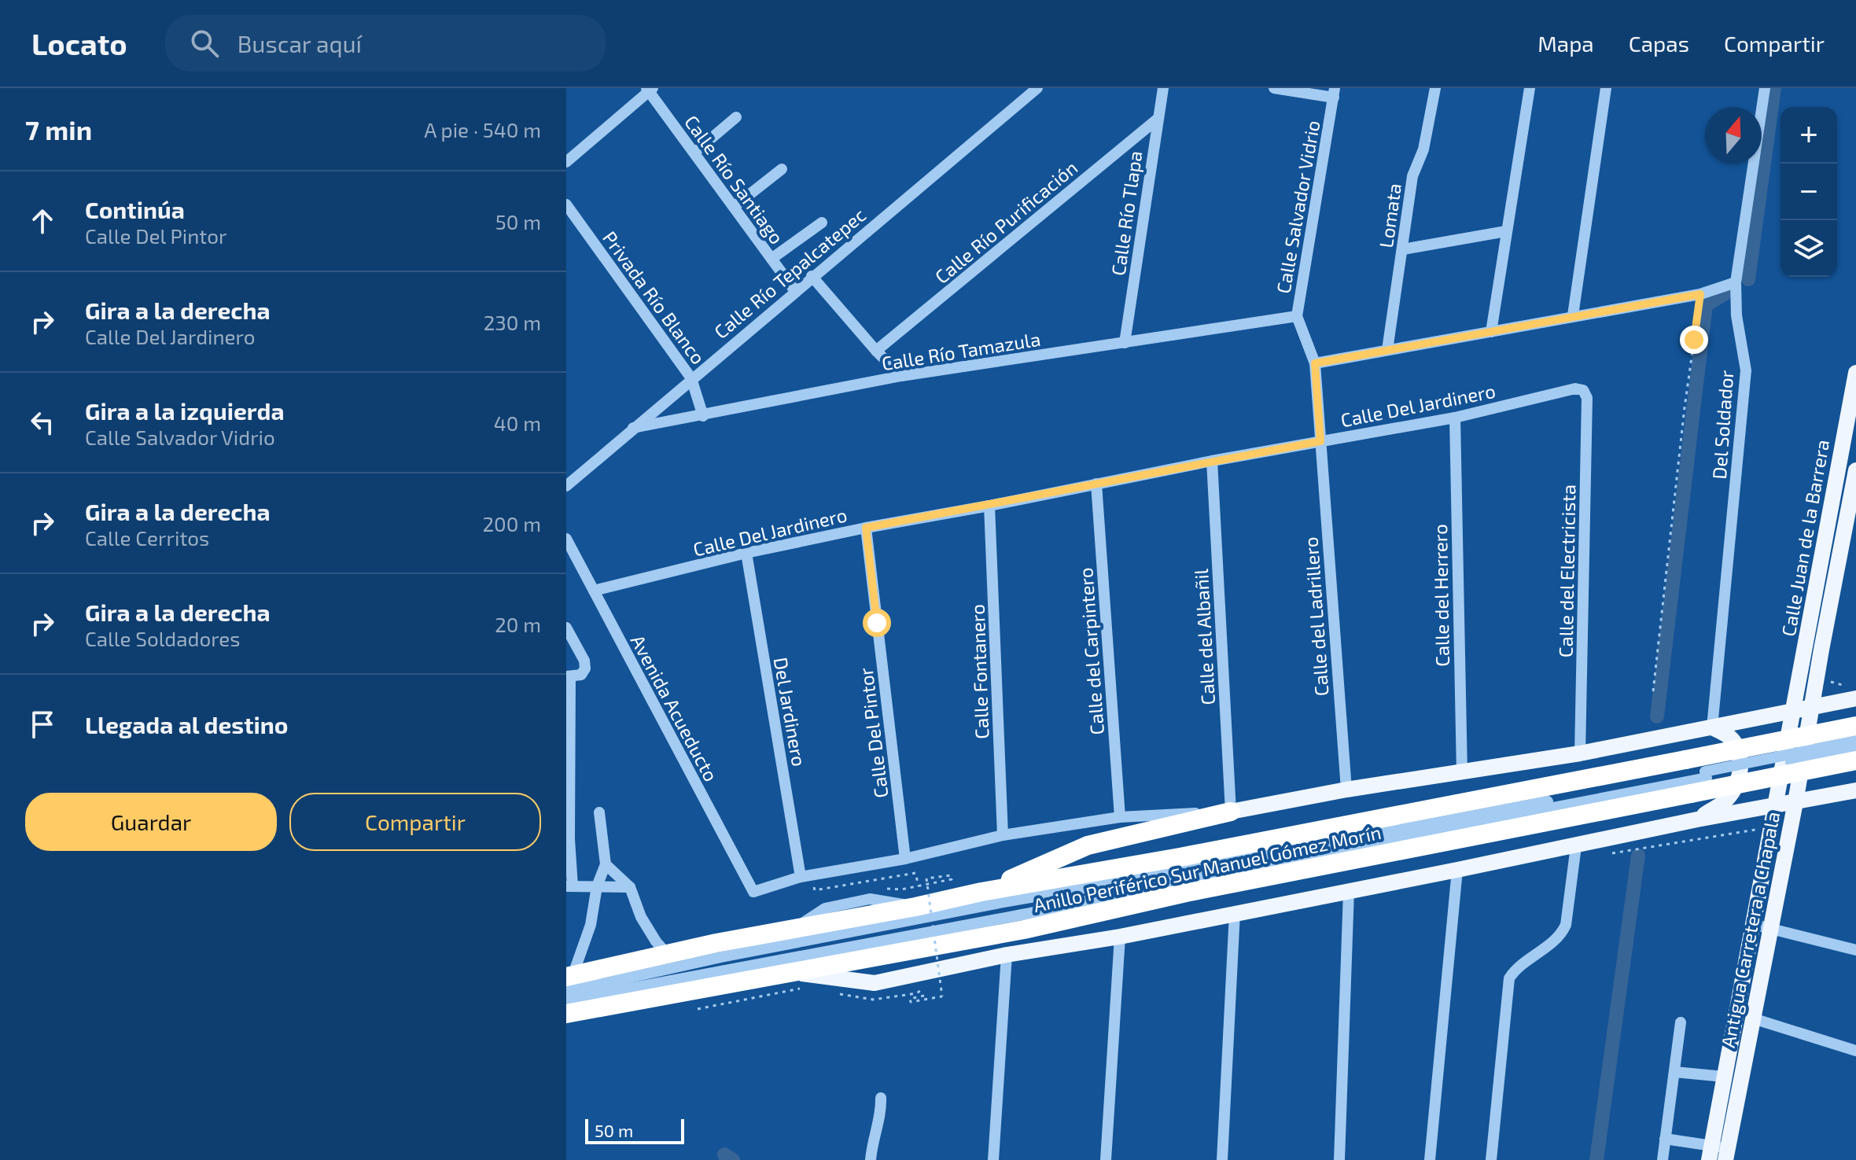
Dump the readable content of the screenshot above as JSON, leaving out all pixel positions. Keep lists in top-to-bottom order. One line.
{"streets":{"highway":["Anillo Periférico Sur Manuel Gómez Morín"],"main road":["Calle Juan de la Barrera","Antigua Carretera a Chapala"],"street":["Calle Río Santiago","Calle Salvador Vidrio","Calle Río Tlapa","Lomata","Calle Río Purificación","Calle Río Tepalcatepec","Privada Río Blanco","Calle Río Tamazula","Calle Del Jardinero","Del Soldador","Calle del Electricista","Calle del Herrero","Calle del Ladrillero","Calle del Albañil","Calle del Carpintero","Calle Fontanero","Avenida Acueducto","Del Jardinero","Calle Del Pintor"]},"crossings":[["Calle Río Santiago","Calle Río Tepalcatepec"],["Calle Salvador Vidrio","Calle Río Tamazula"],["Calle Salvador Vidrio","Calle Del Jardinero"],["Calle Salvador Vidrio","Calle del Ladrillero"],["Calle Río Tlapa","Calle Río Purificación"],["Calle Río Tlapa","Calle Río Tamazula"],["Calle Río Tepalcatepec","Privada Río Blanco"],["Calle Río Tepalcatepec","Calle Río Tamazula"],["Privada Río Blanco","Calle Río Tamazula"],["Calle Del Jardinero","Calle del Electricista"],["Calle Del Jardinero","Calle del Herrero"],["Calle Del Jardinero","Calle del Ladrillero"],["Calle Del Jardinero","Calle del Albañil"],["Calle Del Jardinero","Calle del Carpintero"],["Calle Del Jardinero","Calle Fontanero"],["Calle Del Jardinero","Avenida Acueducto"],["Calle Del Jardinero","Del Jardinero"],["Calle Del Jardinero","Calle Del Pintor"],["Calle Juan de la Barrera","Antigua Carretera a Chapala"],["Avenida Acueducto","Del Jardinero"]],"scale_bar":"50 m","north":"top","page":{"header":"Locato","search":"Buscar aquí","nav":["Mapa","Capas","Compartir"],"heading":["7 min","A pie · 540 m"],"map_buttons":["+","−"],"list":[["Continúa","Calle Del Pintor","50 m"],["Gira a la derecha","Calle Del Jardinero","230 m"],["Gira a la izquierda","Calle Salvador Vidrio","40 m"],["Gira a la derecha","Calle Cerritos","200 m"],["Gira a la derecha","Calle Soldadores","20 m"],"Llegada al destino"],"buttons":["Guardar","Compartir"],"scale":"50 m"}}
